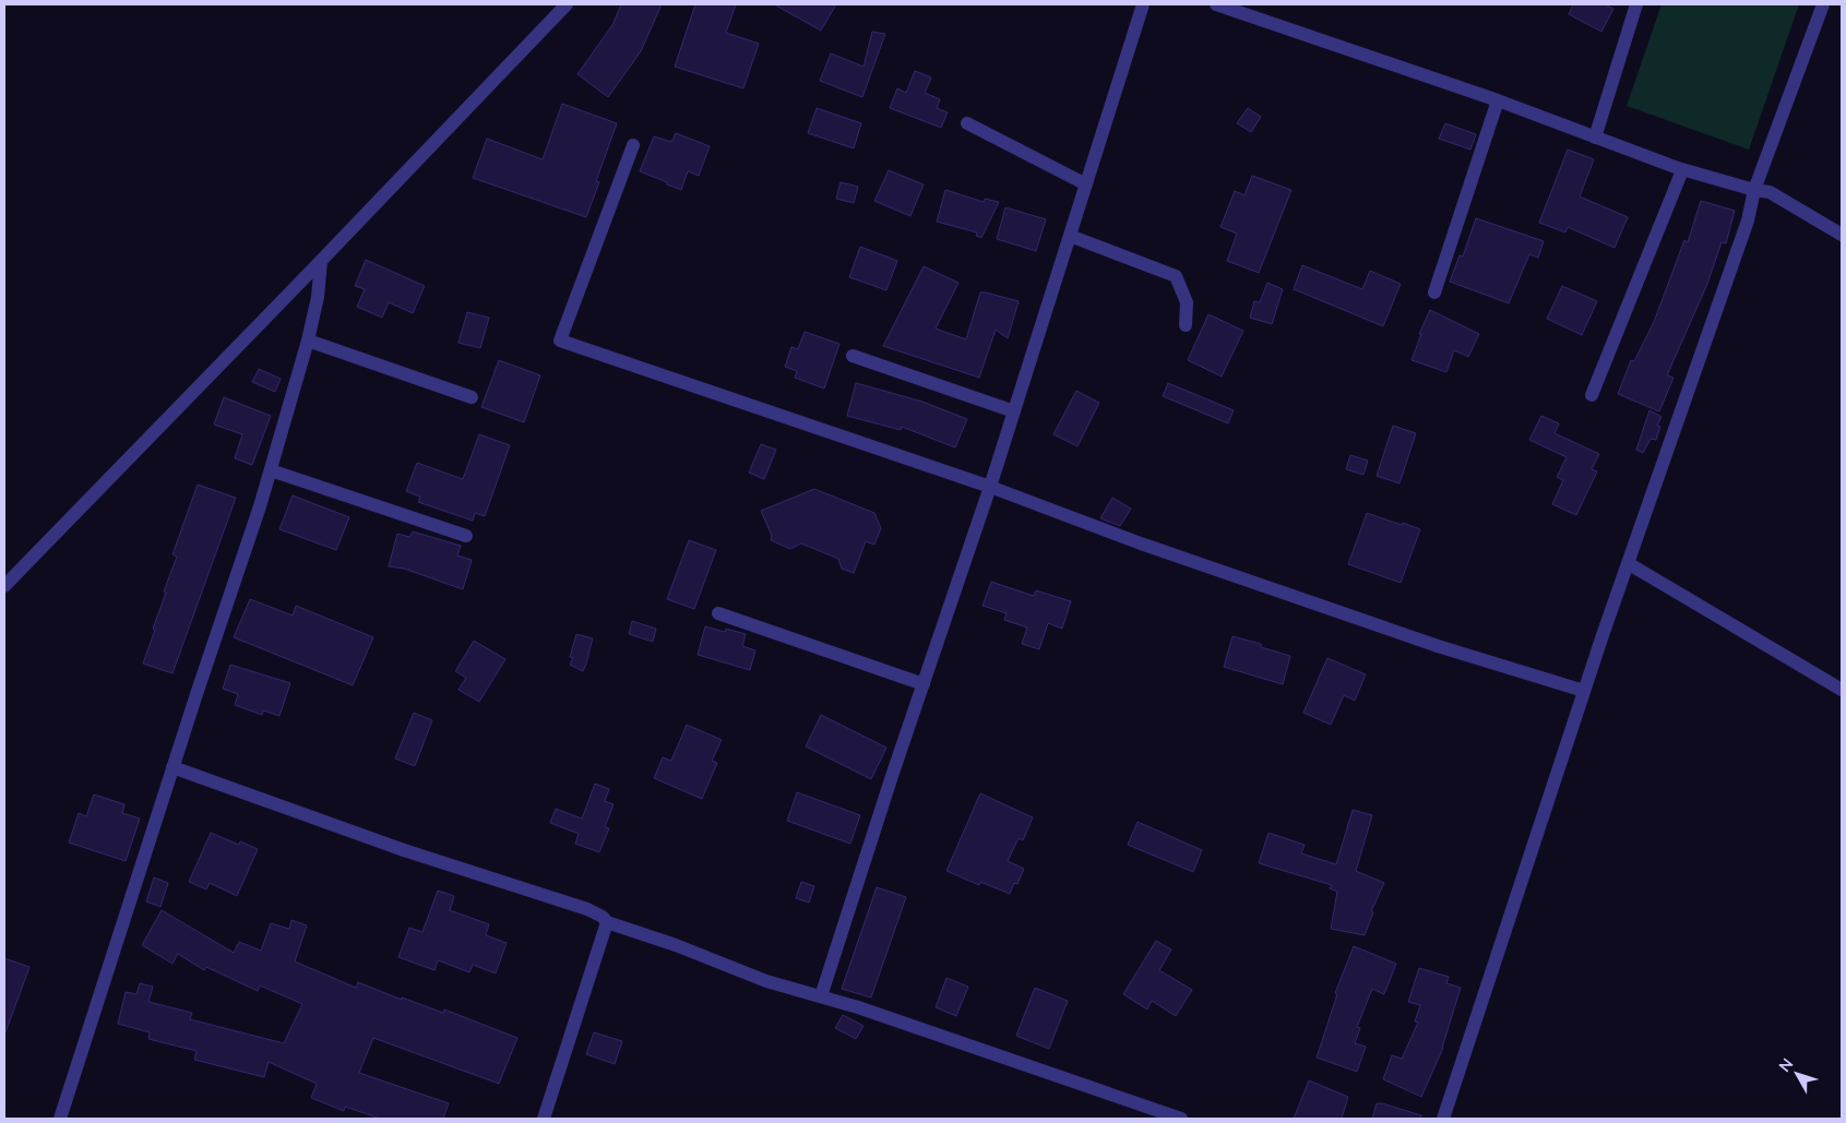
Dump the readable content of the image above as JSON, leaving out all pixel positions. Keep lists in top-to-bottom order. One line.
{"north":"top left"}
